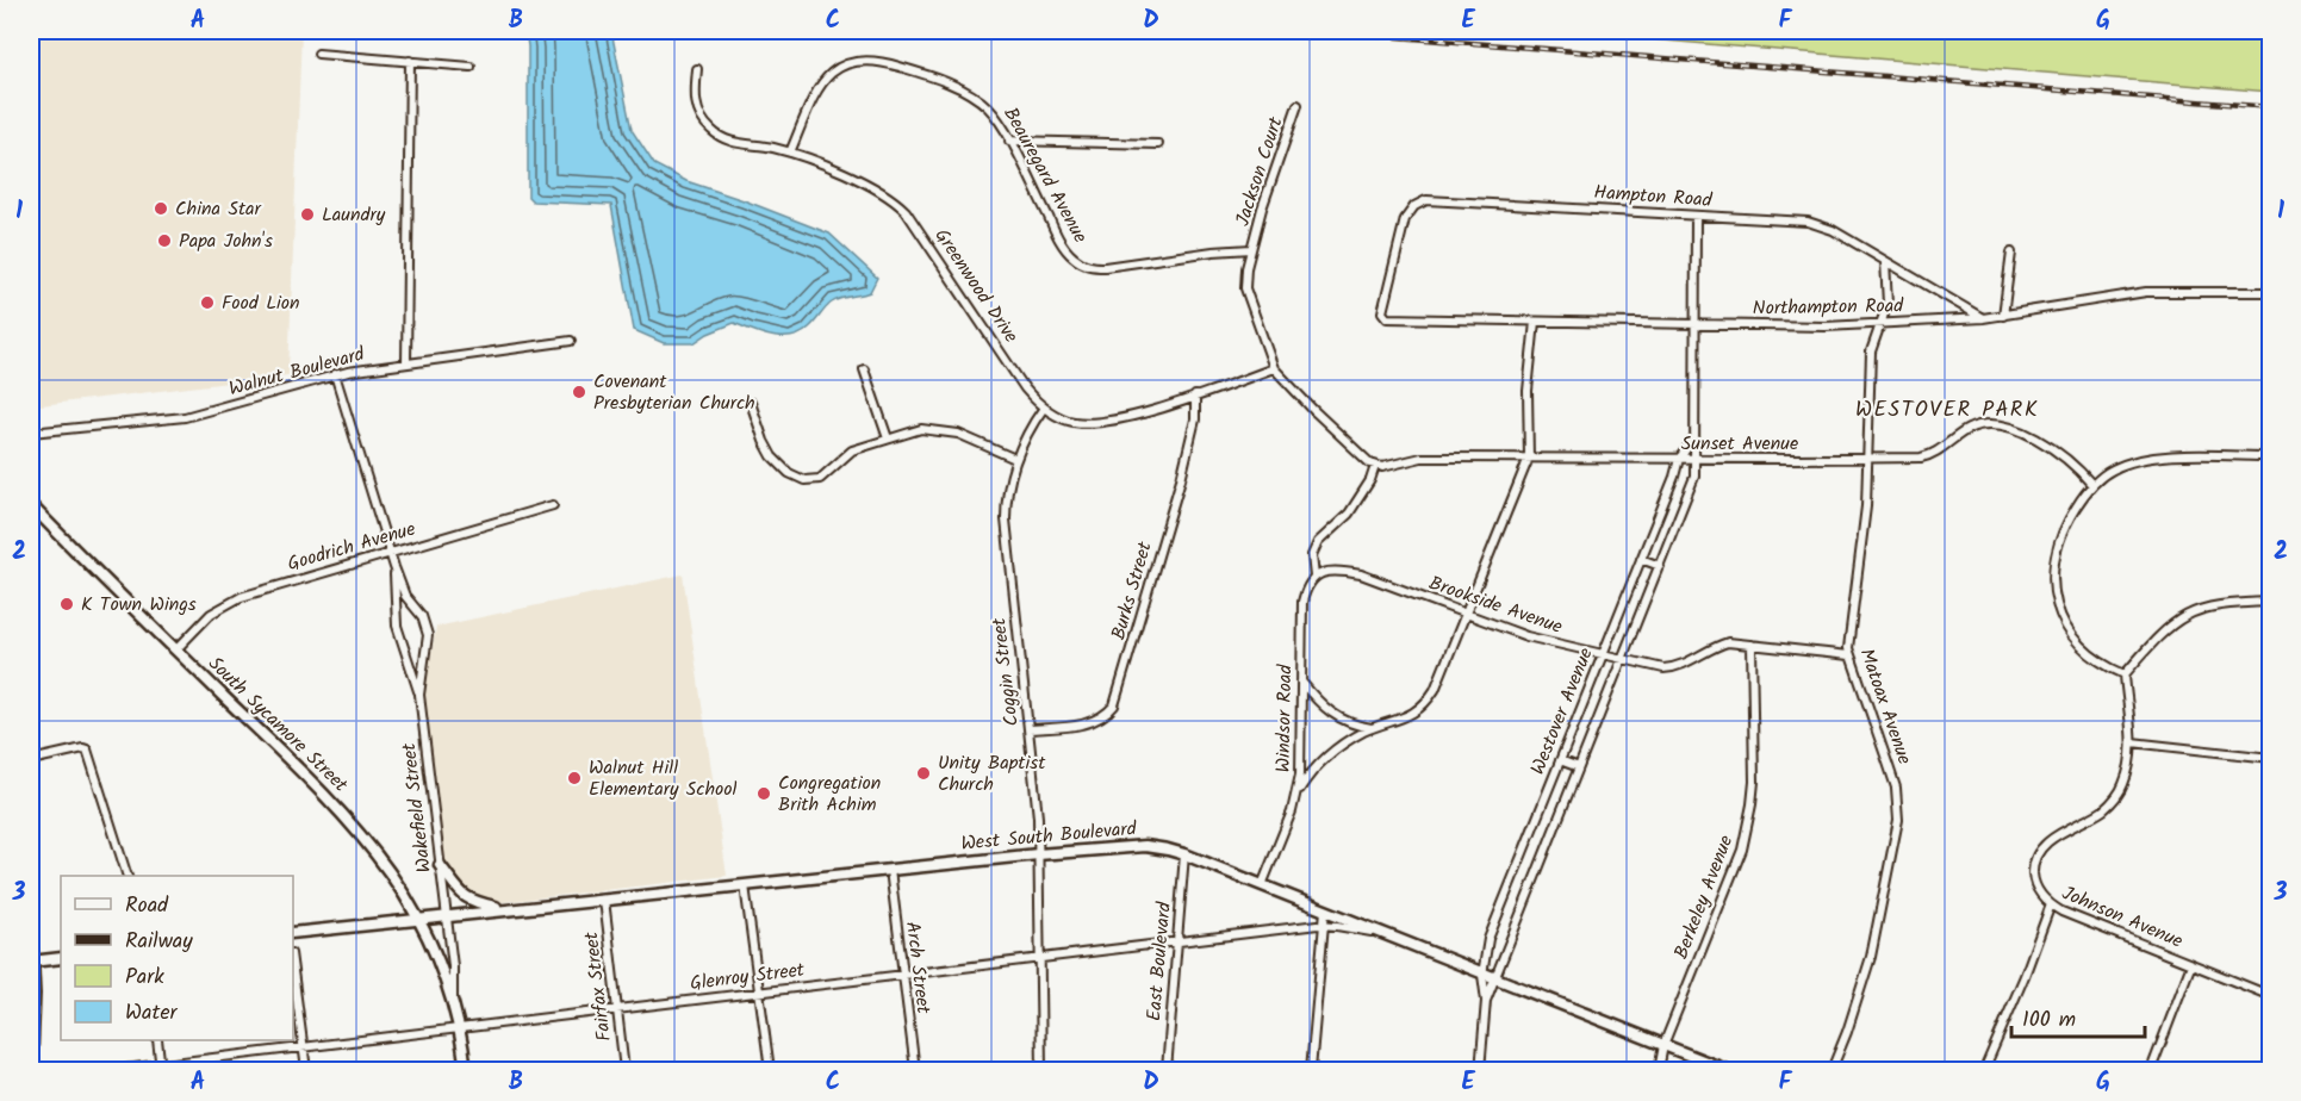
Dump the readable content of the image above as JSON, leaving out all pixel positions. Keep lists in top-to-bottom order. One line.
{"streets":{"street":["Jackson Court","Beauregard Avenue","Hampton Road","Greenwood Drive","Northampton Road","Walnut Boulevard","Sunset Avenue","Goodrich Avenue","Burks Street","Brookside Avenue","Coggin Street","Matoax Avenue","Westover Avenue","Windsor Road","South Sycamore Street","Wakefield Street","West South Boulevard","Berkeley Avenue","Johnson Avenue","East Boulevard","Arch Street","Glenroy Street","Fairfax Street"]},"crossings":[["Jackson Court","Beauregard Avenue"],["Beauregard Avenue","Greenwood Drive"],["Hampton Road","Northampton Road"],["Hampton Road","Matoax Avenue"],["Hampton Road","Westover Avenue"],["Greenwood Drive","Burks Street"],["Greenwood Drive","Coggin Street"],["Northampton Road","Matoax Avenue"],["Northampton Road","Westover Avenue"],["Walnut Boulevard","Wakefield Street"],["Sunset Avenue","Matoax Avenue"],["Sunset Avenue","Westover Avenue"],["Goodrich Avenue","South Sycamore Street"],["Goodrich Avenue","Wakefield Street"],["Burks Street","Coggin Street"],["Brookside Avenue","Matoax Avenue"],["Brookside Avenue","Westover Avenue"],["Brookside Avenue","Windsor Road"],["Brookside Avenue","Berkeley Avenue"],["Coggin Street","West South Boulevard"],["Coggin Street","Glenroy Street"],["Westover Avenue","West South Boulevard"],["Windsor Road","West South Boulevard"],["South Sycamore Street","Wakefield Street"],["South Sycamore Street","West South Boulevard"],["South Sycamore Street","Glenroy Street"],["Wakefield Street","West South Boulevard"],["West South Boulevard","Berkeley Avenue"],["West South Boulevard","East Boulevard"],["West South Boulevard","Arch Street"],["West South Boulevard","Glenroy Street"],["West South Boulevard","Fairfax Street"],["East Boulevard","Glenroy Street"],["Arch Street","Glenroy Street"],["Glenroy Street","Fairfax Street"]],"districts":["WESTOVER PARK"],"places":["China Star","Laundry","Papa John's","Food Lion","Covenant Presbyterian Church","K Town Wings","Unity Baptist Church","Walnut Hill Elementary School","Congregation Brith Achim"],"legend":["Road","Railway","Park","Water"],"scale_bar":"100 m","grid":{"columns":["A","B","C","D","E","F","G"],"rows":["1","2","3"]}}
